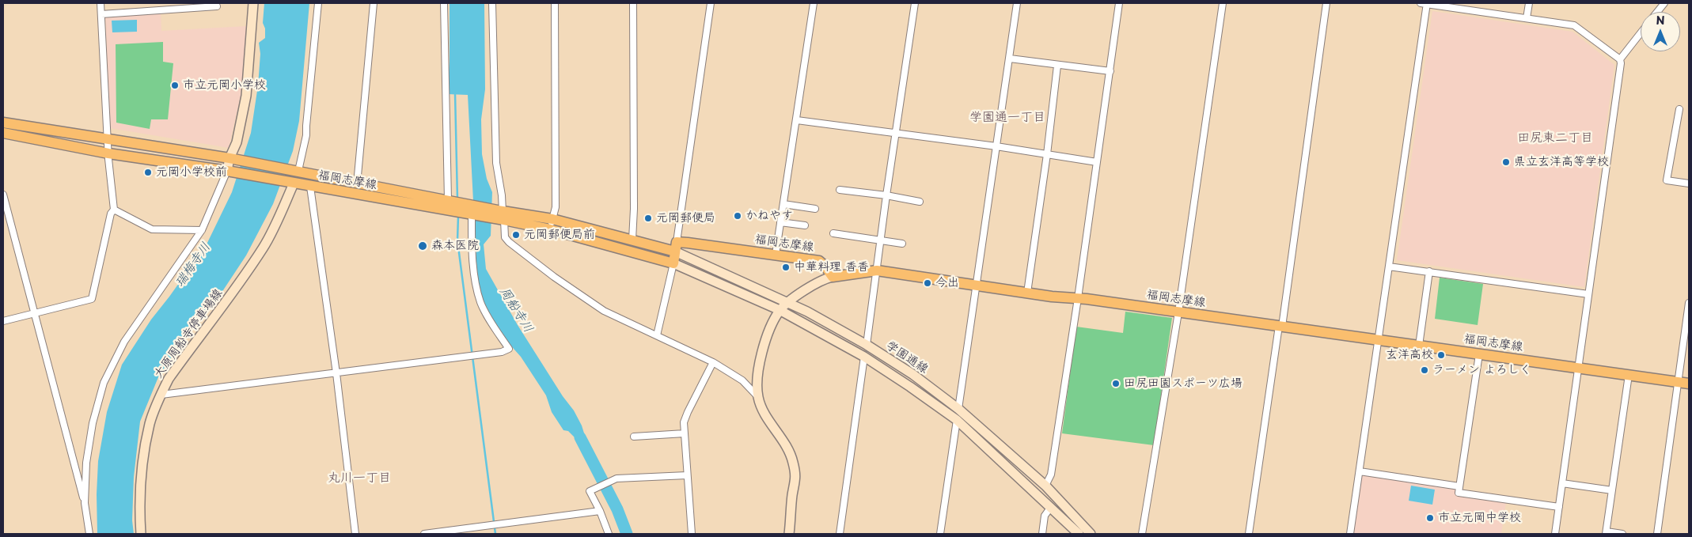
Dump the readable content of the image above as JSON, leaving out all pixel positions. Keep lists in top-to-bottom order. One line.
{"streets":{"main road":["福岡志摩線"],"street":["大原周船寺停車場線","学園通線"]},"crossings":[["福岡志摩線","大原周船寺停車場線"],["福岡志摩線","学園通線"]],"districts":["学園通一丁目","田尻東二丁目","丸川一丁目"],"water":["瑞梅寺川","周船寺川"],"places":["市立元岡小学校","県立玄洋高等学校","元岡小学校前","かねやす","元岡郵便局","元岡郵便局前","森本医院","中華料理 香香","今出","玄洋高校","ラーメン よろしく","田尻田園スポーツ広場","市立元岡中学校"],"north":"top"}
